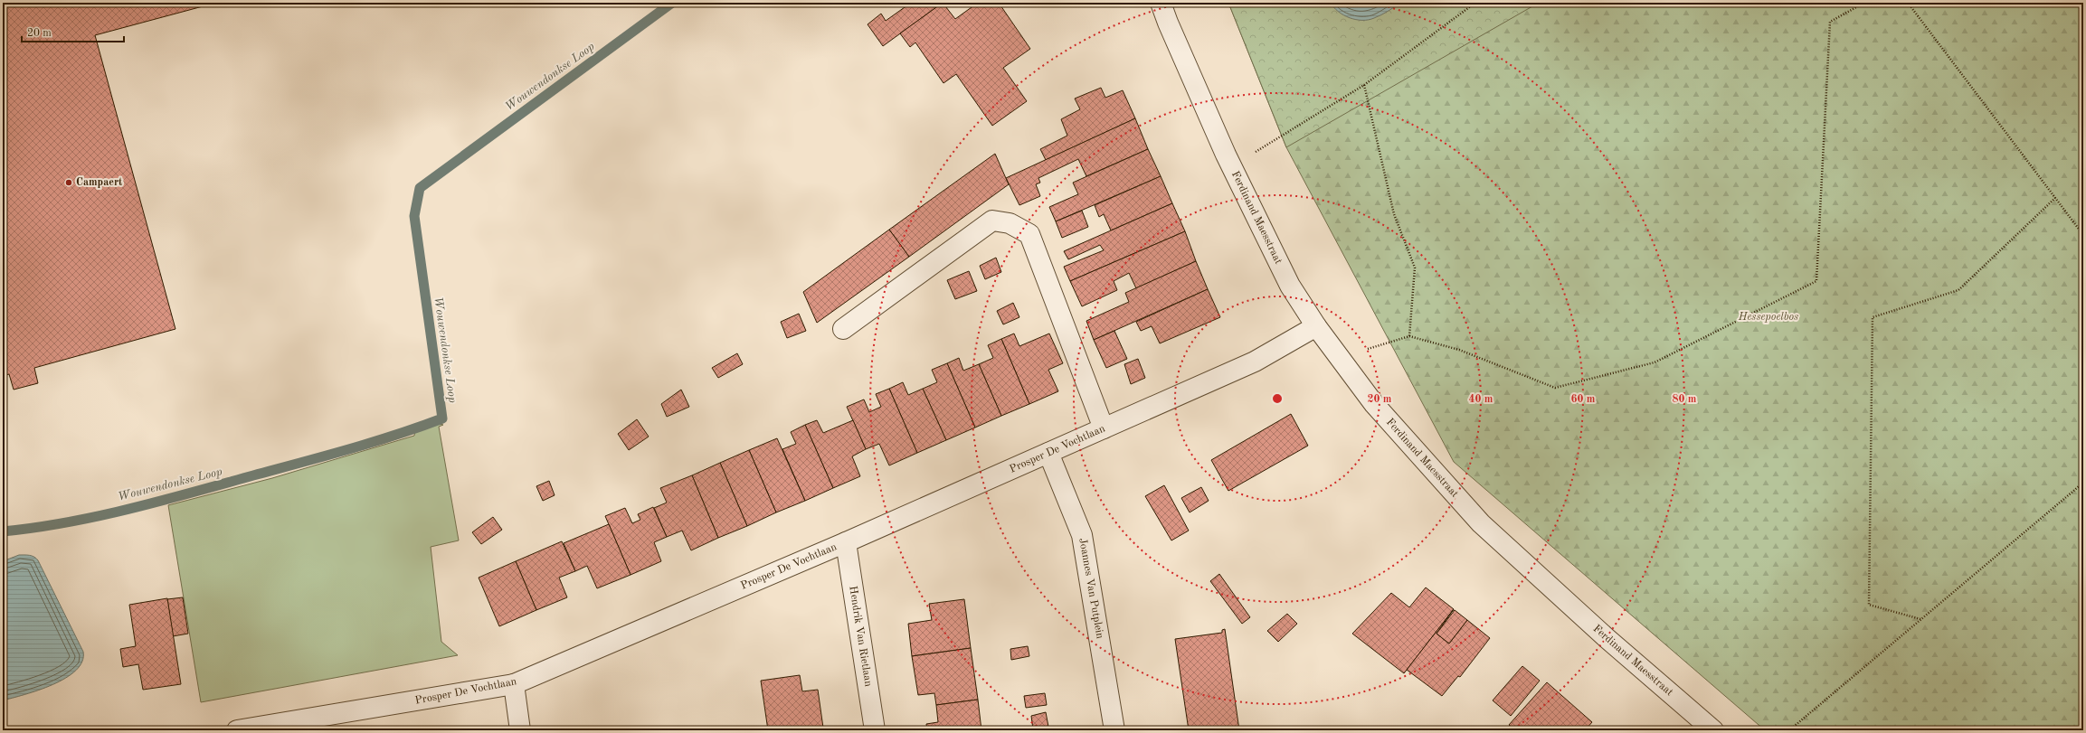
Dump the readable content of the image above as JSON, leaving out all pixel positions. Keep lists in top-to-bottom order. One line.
{"streets":{"street":["Ferdinand Maesstraat","Prosper De Vochtlaan","Joannes Van Putplein","Hendrik Van Rietlaan"]},"crossings":[["Ferdinand Maesstraat","Prosper De Vochtlaan"],["Prosper De Vochtlaan","Joannes Van Putplein"],["Prosper De Vochtlaan","Hendrik Van Rietlaan"]],"water":["Wouwendonkse Loop"],"parks":["Hessepoelbos"],"places":["Campaert"],"scale_bar":"20 m","rings":["20 m","40 m","60 m","80 m"]}
